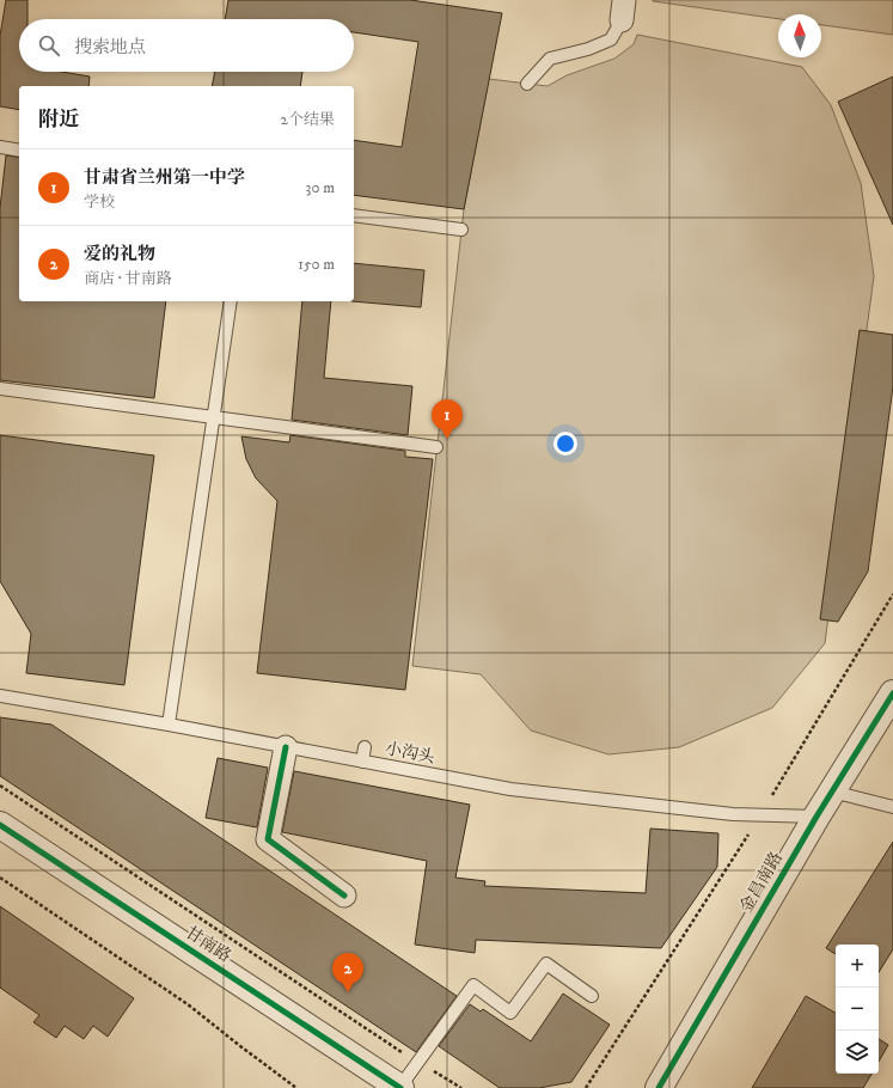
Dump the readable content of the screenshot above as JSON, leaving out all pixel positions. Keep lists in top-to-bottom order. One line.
{"streets":{"street":["金昌南路","甘南路"],"lane":["小沟头"]},"crossings":[["小沟头","金昌南路"]],"north":"top","page":{"search":"搜索地点","heading":["附近","2个结果"],"list":[{"mark":"1","name":"甘肃省兰州第一中学","note":"学校","value":"30 m"},{"mark":"2","name":"爱的礼物","note":"商店 · 甘南路","value":"150 m"}],"pins":["1","2"],"map_buttons":["+","−"]}}
